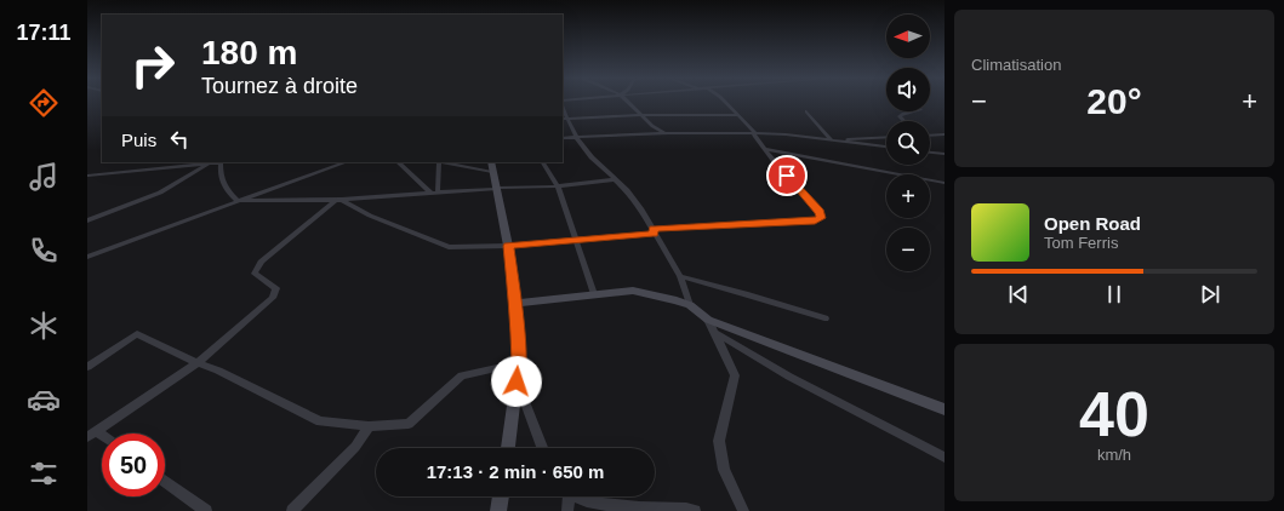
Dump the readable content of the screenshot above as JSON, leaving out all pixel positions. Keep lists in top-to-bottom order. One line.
{"north":"left","page":{"tabs":"17:11","tile":["Climatisation",["40","km/h"]],"map_buttons":["+","−"],"turn":["180 m","Tournez à droite"],"heat":["−","20°","+"],"then":"Puis","song":["Open Road","Tom Ferris"],"limit":"50","trip":"17:13 · 2 min · 650 m"}}
